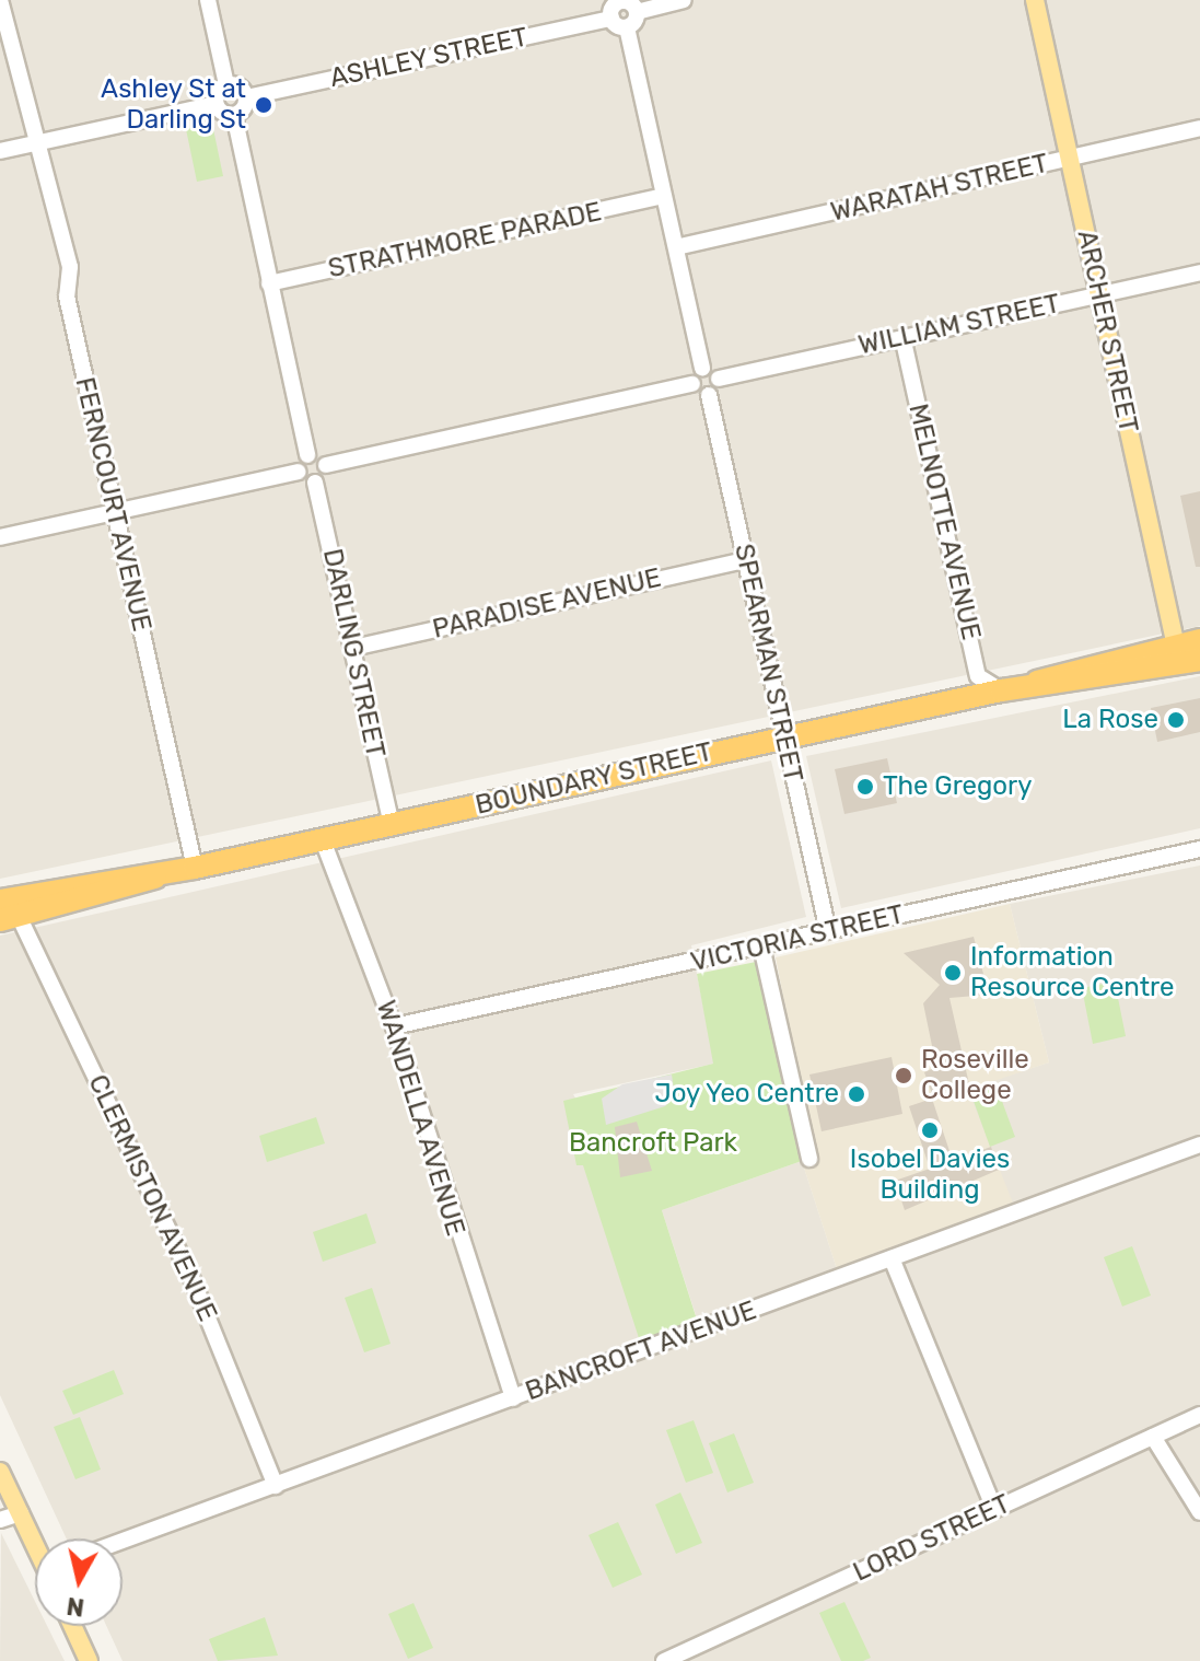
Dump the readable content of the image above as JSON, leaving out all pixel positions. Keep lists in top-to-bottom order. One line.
{"streets":{"highway":["BOUNDARY STREET"],"main road":["ARCHER STREET"],"street":["ASHLEY STREET","WARATAH STREET","STRATHMORE PARADE","WILLIAM STREET","FERNCOURT AVENUE","MELNOTTE AVENUE","PARADISE AVENUE","DARLING STREET","SPEARMAN STREET","VICTORIA STREET","WANDELLA AVENUE","CLERMISTON AVENUE","BANCROFT AVENUE","LORD STREET"]},"crossings":[["WARATAH STREET","ARCHER STREET"],["WILLIAM STREET","ARCHER STREET"],["WILLIAM STREET","MELNOTTE AVENUE"],["ARCHER STREET","BOUNDARY STREET"],["FERNCOURT AVENUE","BOUNDARY STREET"],["MELNOTTE AVENUE","BOUNDARY STREET"],["PARADISE AVENUE","DARLING STREET"],["PARADISE AVENUE","SPEARMAN STREET"],["DARLING STREET","BOUNDARY STREET"],["SPEARMAN STREET","BOUNDARY STREET"],["SPEARMAN STREET","VICTORIA STREET"],["BOUNDARY STREET","WANDELLA AVENUE"],["BOUNDARY STREET","CLERMISTON AVENUE"],["VICTORIA STREET","WANDELLA AVENUE"],["WANDELLA AVENUE","BANCROFT AVENUE"],["CLERMISTON AVENUE","BANCROFT AVENUE"]],"parks":["Bancroft Park"],"places":["Ashley St at Darling St","La Rose","The Gregory","Information Resource Centre","Roseville College","Joy Yeo Centre","Isobel Davies Building"],"north":"bottom"}
